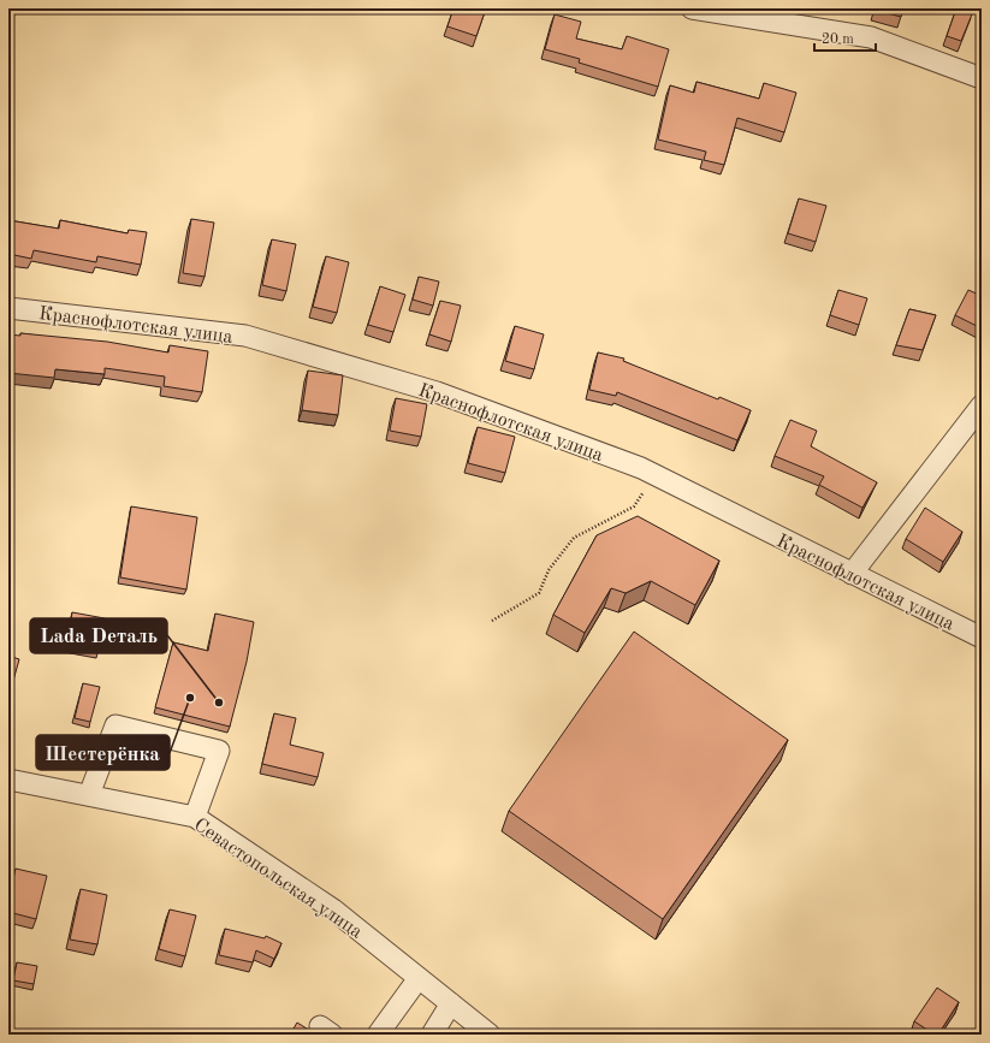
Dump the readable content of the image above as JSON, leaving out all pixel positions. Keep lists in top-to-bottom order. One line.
{"streets":{"street":["Краснофлотская улица","Севастопольская улица"]},"places":["Шестерёнка","Lada Dеталь"],"scale_bar":"20 m"}
